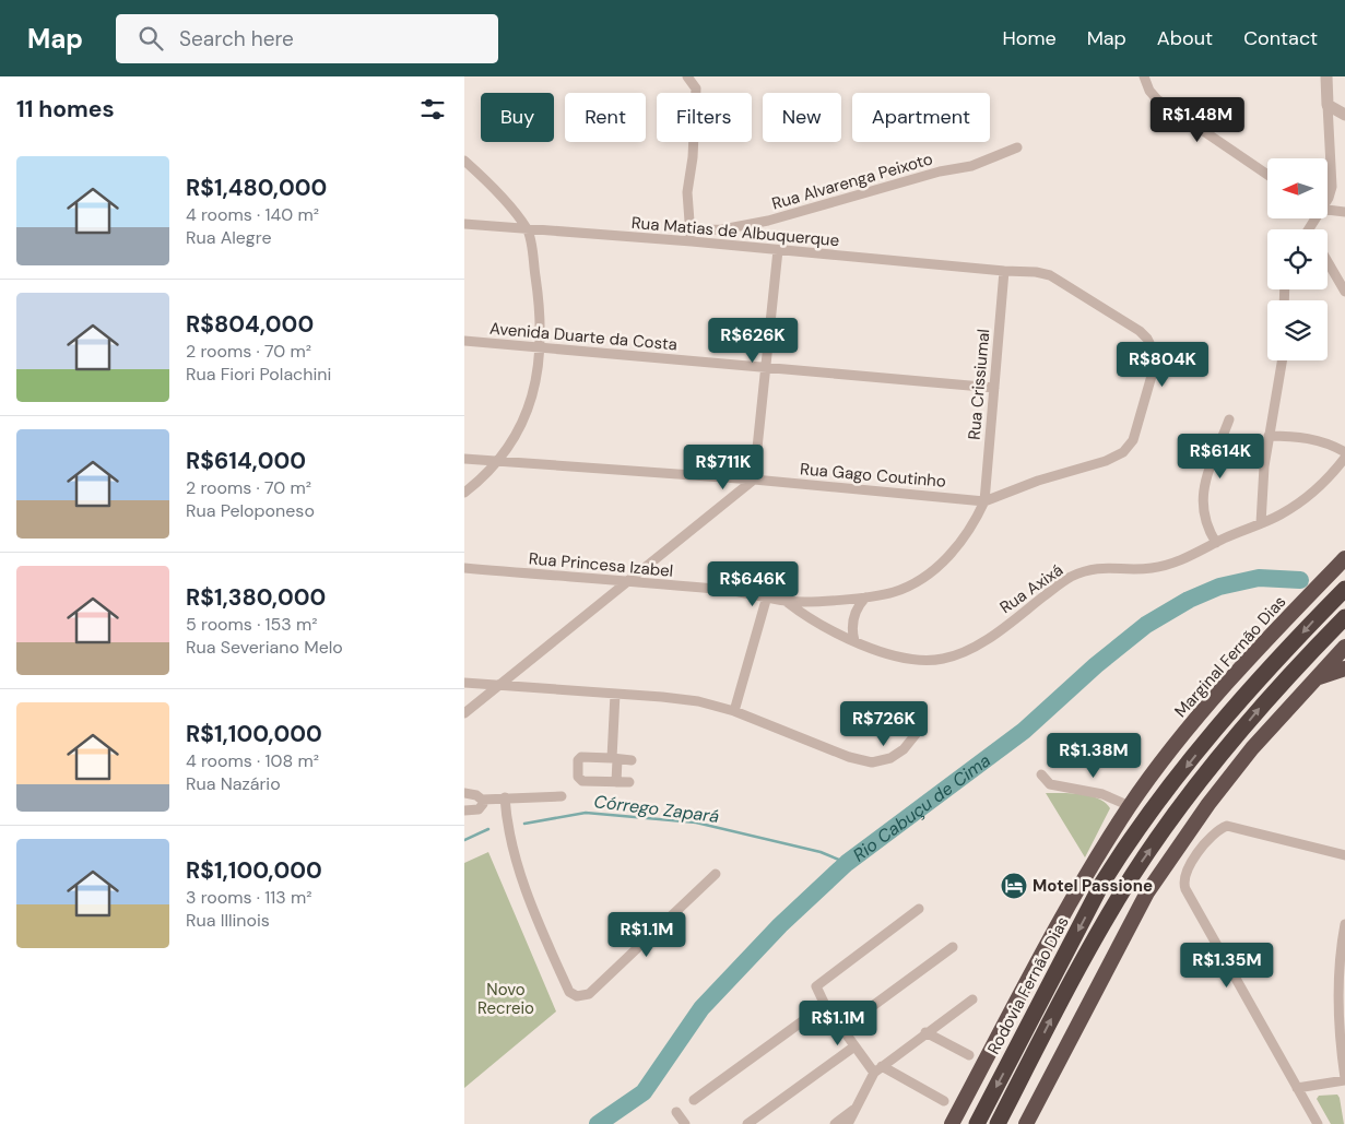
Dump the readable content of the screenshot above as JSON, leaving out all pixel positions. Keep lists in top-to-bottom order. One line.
{"streets":{"highway":["Marginal Fernão Dias","Rodovia Fernão Dias"],"street":["Rua Alvarenga Peixoto","Rua Matias de Albuquerque","Avenida Duarte da Costa","Rua Crissiumal","Rua Gago Coutinho","Rua Princesa Izabel","Rua Axixá"]},"crossings":[["Rua Matias de Albuquerque","Rua Crissiumal"],["Rua Matias de Albuquerque","Rua Gago Coutinho"],["Rua Matias de Albuquerque","Rua Princesa Izabel"],["Avenida Duarte da Costa","Rua Crissiumal"],["Rua Crissiumal","Rua Gago Coutinho"],["Rua Crissiumal","Rua Princesa Izabel"],["Rua Gago Coutinho","Rua Princesa Izabel"],["Rua Princesa Izabel","Rua Axixá"]],"water":["Rio Cabuçu de Cima","Córrego Zapará"],"parks":["Novo Recreio"],"places":{"hotel":["Motel Passione"]},"north":"left","page":{"header":"Map","search":"Search here","nav":["Home","Map","About","Contact"],"heading":"11 homes","chip":["Buy","Rent","Filters","New","Apartment"],"price":["R$1.48M","R$626K","R$804K","R$614K","R$711K","R$646K","R$726K","R$1.38M","R$1.1M","R$1.35M","R$1.1M"],"list":[{"name":"R$1,480,000","note":"4 rooms · 140 m² · Rua Alegre"},{"name":"R$804,000","note":"2 rooms · 70 m² · Rua Fiori Polachini"},{"name":"R$614,000","note":"2 rooms · 70 m² · Rua Peloponeso"},{"name":"R$1,380,000","note":"5 rooms · 153 m² · Rua Severiano Melo"},{"name":"R$1,100,000","note":"4 rooms · 108 m² · Rua Nazário"},{"name":"R$1,100,000","note":"3 rooms · 113 m² · Rua Illinois"}]}}
